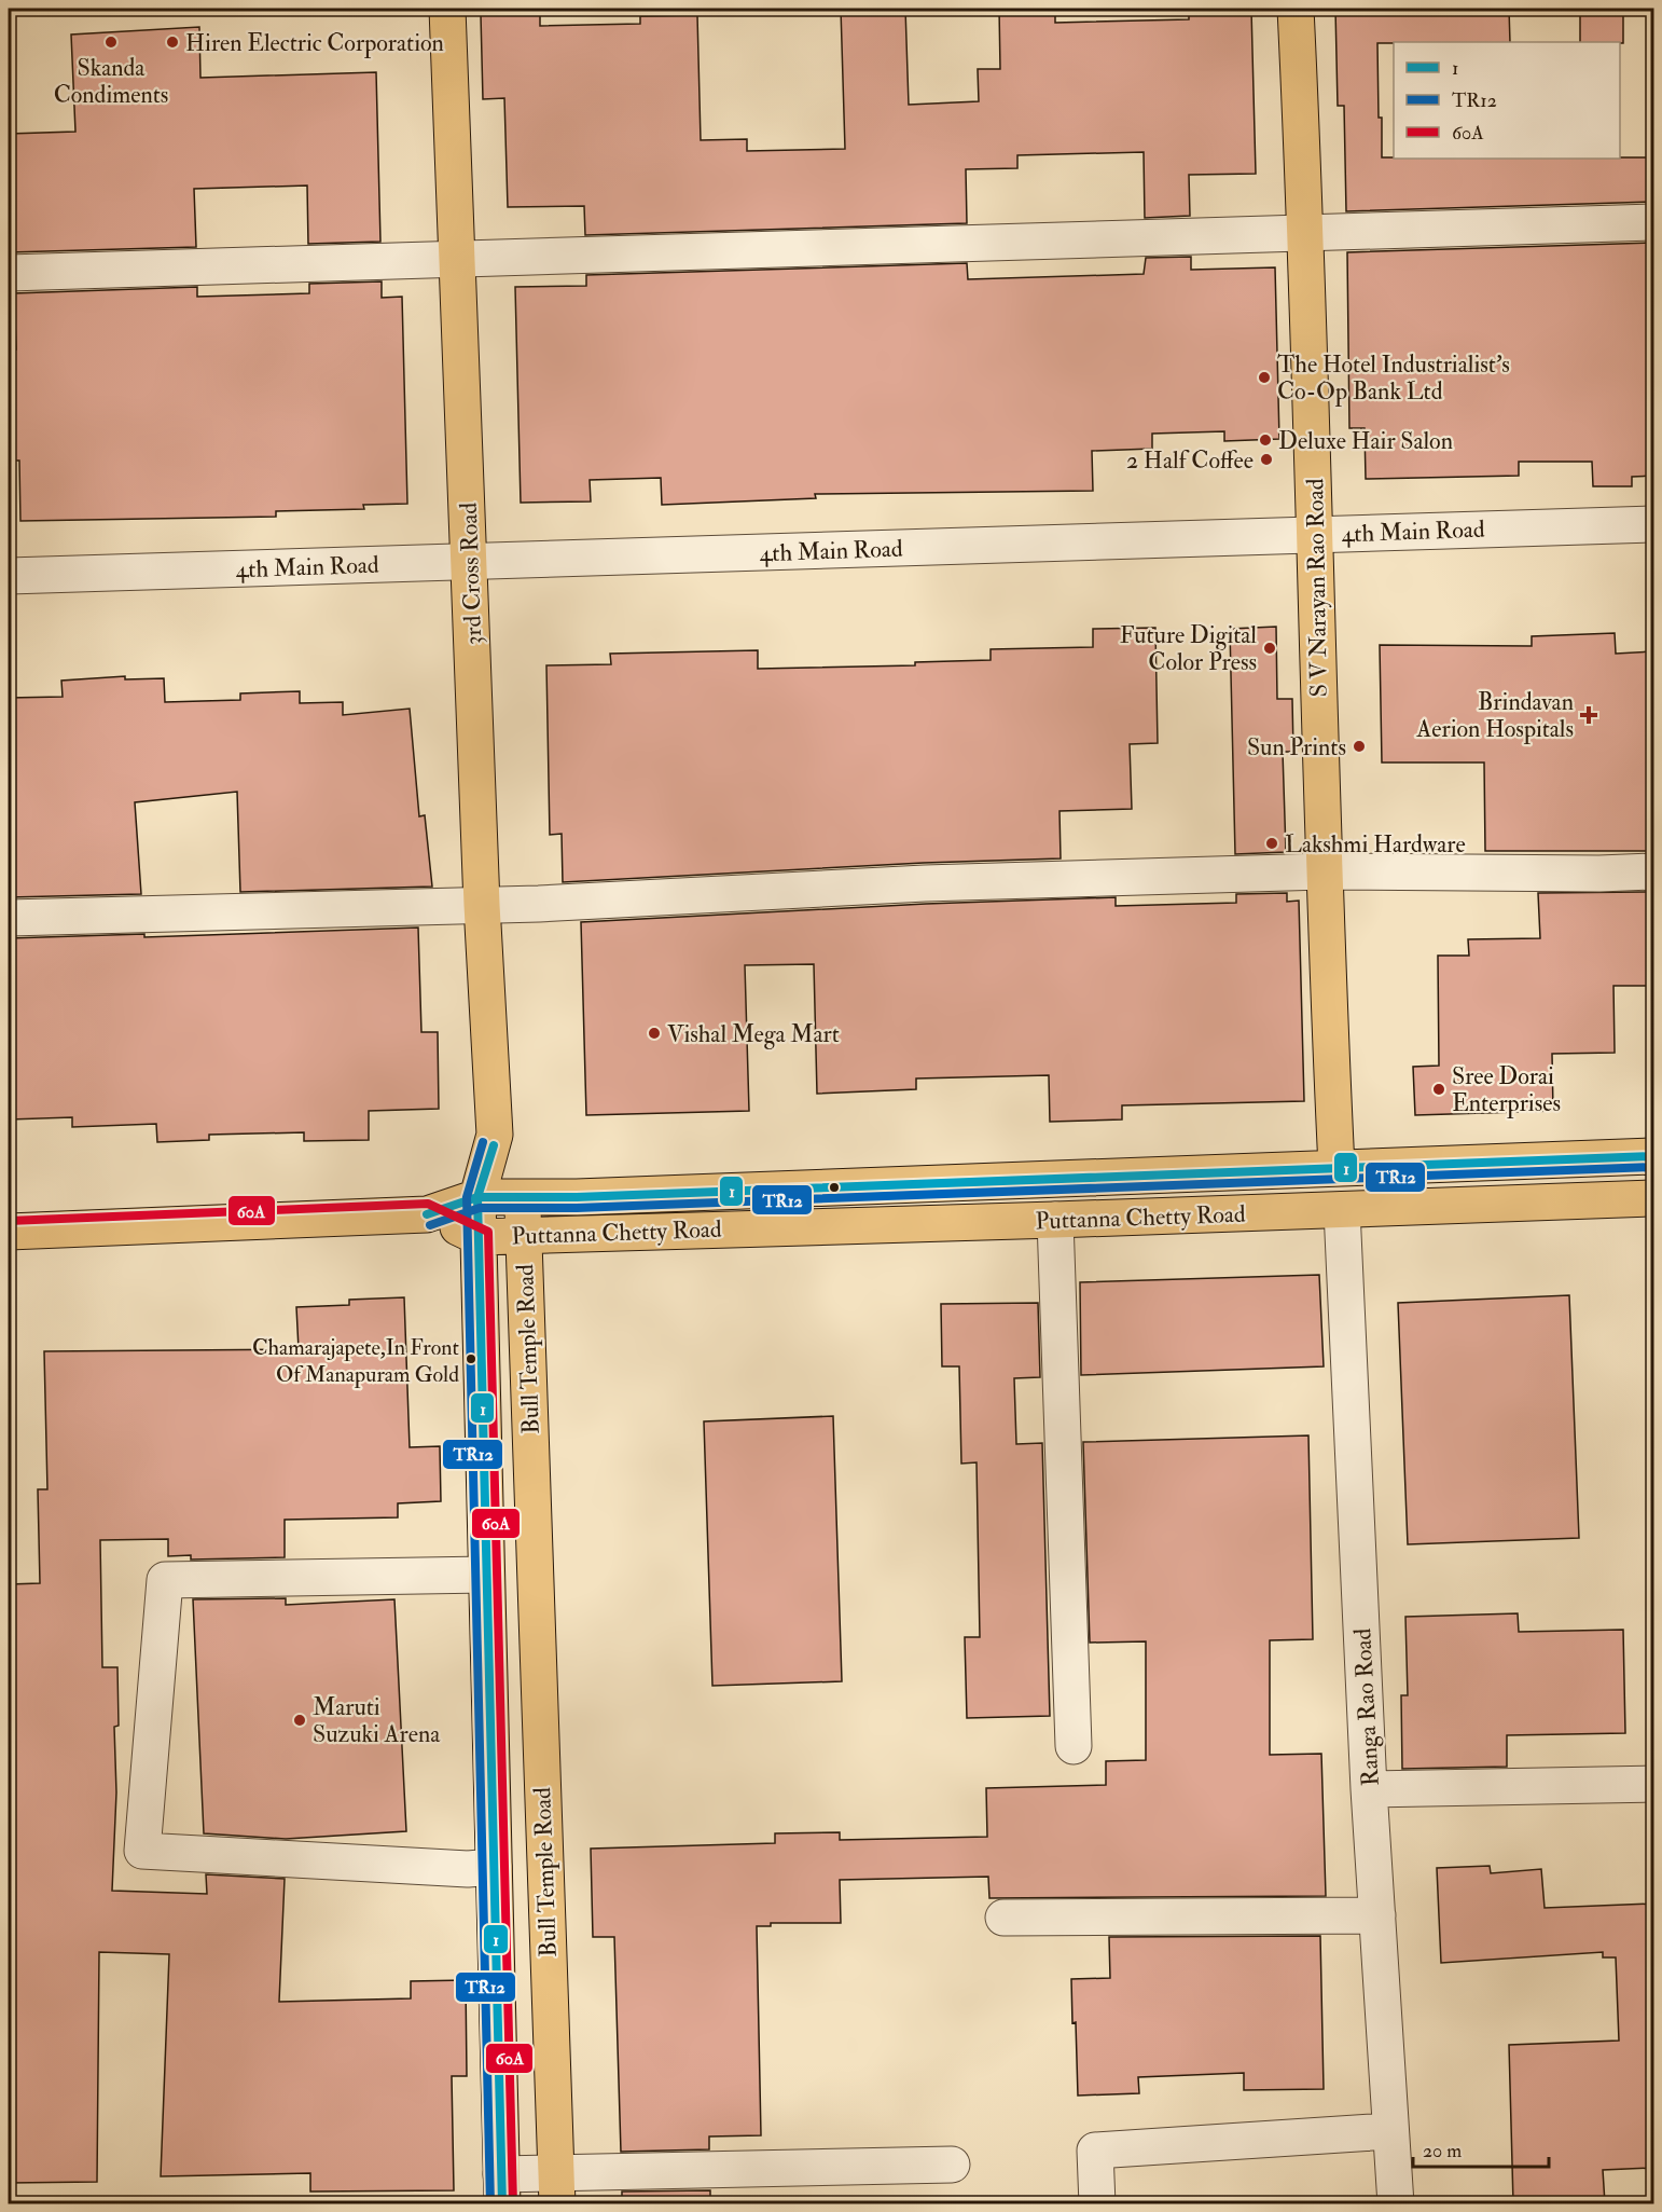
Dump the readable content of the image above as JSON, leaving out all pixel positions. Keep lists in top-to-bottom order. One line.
{"streets":{"main road":["3rd Cross Road","S V Narayan Rao Road","Puttanna Chetty Road","Bull Temple Road"],"street":["4th Main Road","Ranga Rao Road"]},"crossings":[["4th Main Road","3rd Cross Road"],["4th Main Road","S V Narayan Rao Road"],["3rd Cross Road","Bull Temple Road"],["S V Narayan Rao Road","Puttanna Chetty Road"],["Puttanna Chetty Road","Bull Temple Road"],["Puttanna Chetty Road","Ranga Rao Road"]],"places":{"other":["Skanda Condiments","Hiren Electric Corporation","The Hotel Industrialist's Co-Op Bank Ltd","Deluxe Hair Salon","2 Half Coffee","Future Digital Color Press","Sun Prints","Lakshmi Hardware","Vishal Mega Mart","Sree Dorai Enterprises","Chamarajapete,In Front Of Manapuram Gold","Maruti Suzuki Arena"],"health":["Brindavan Aerion Hospitals"]},"lines":["transit line TR12","transit line 1","transit line 60A"],"legend":["1","TR12","60A"],"scale_bar":"20 m"}
